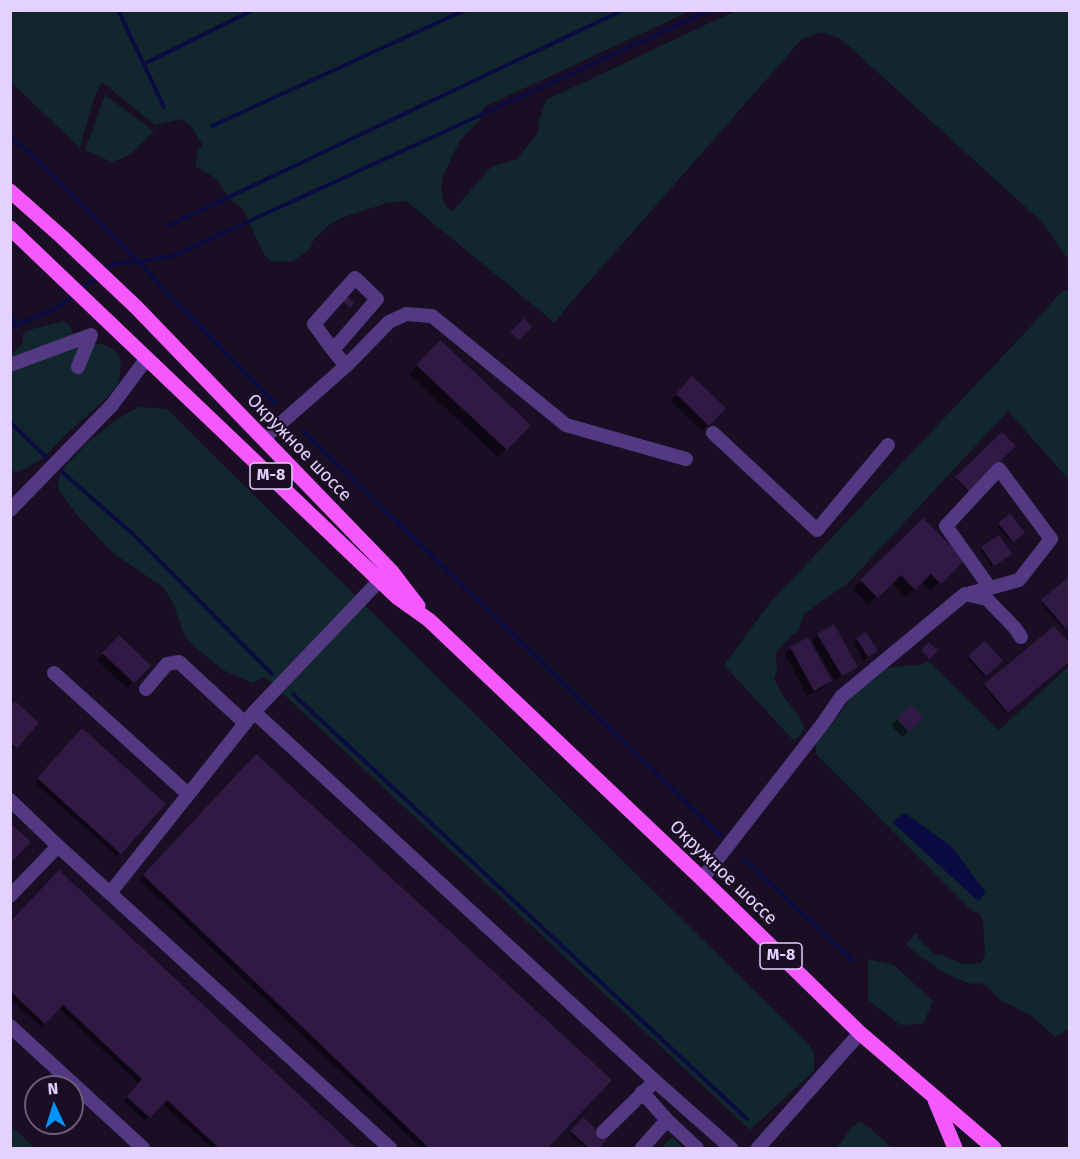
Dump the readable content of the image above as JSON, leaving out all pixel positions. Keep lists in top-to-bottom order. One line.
{"streets":{"main road":["Окружное шоссе","М-8"]},"north":"top"}
